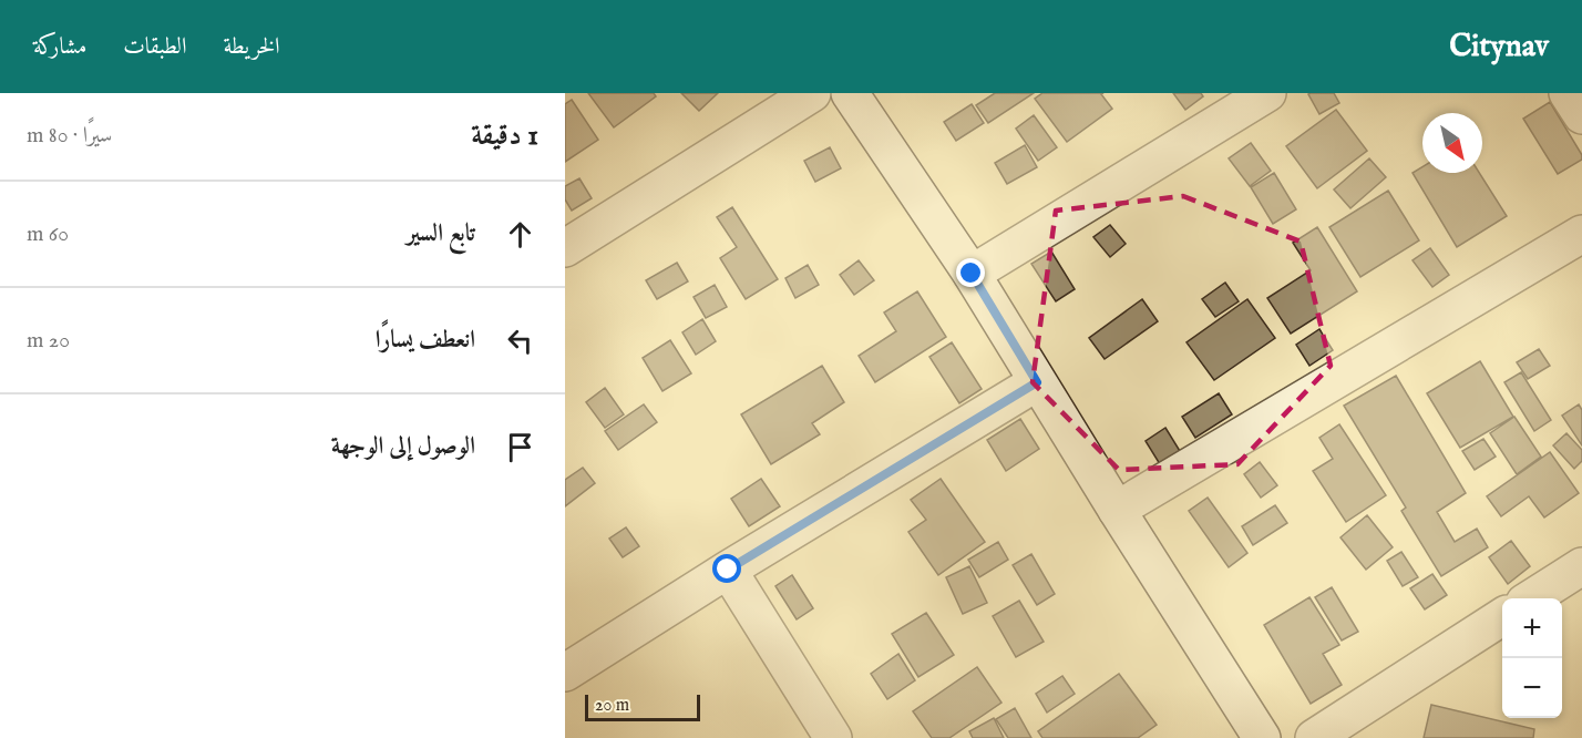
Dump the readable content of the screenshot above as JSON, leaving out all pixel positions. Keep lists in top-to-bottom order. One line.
{"scale_bar":"20 m","north":"bottom right","page":{"header":"Citynav","nav":["الخريطة","الطبقات","مشاركة"],"heading":["1 دقيقة","سيرًا · 80 m"],"list":[["تابع السير","60 m"],["انعطف يسارًا","20 m"],"الوصول إلى الوجهة"],"map_buttons":["+","−"],"scale":"20 m"}}
